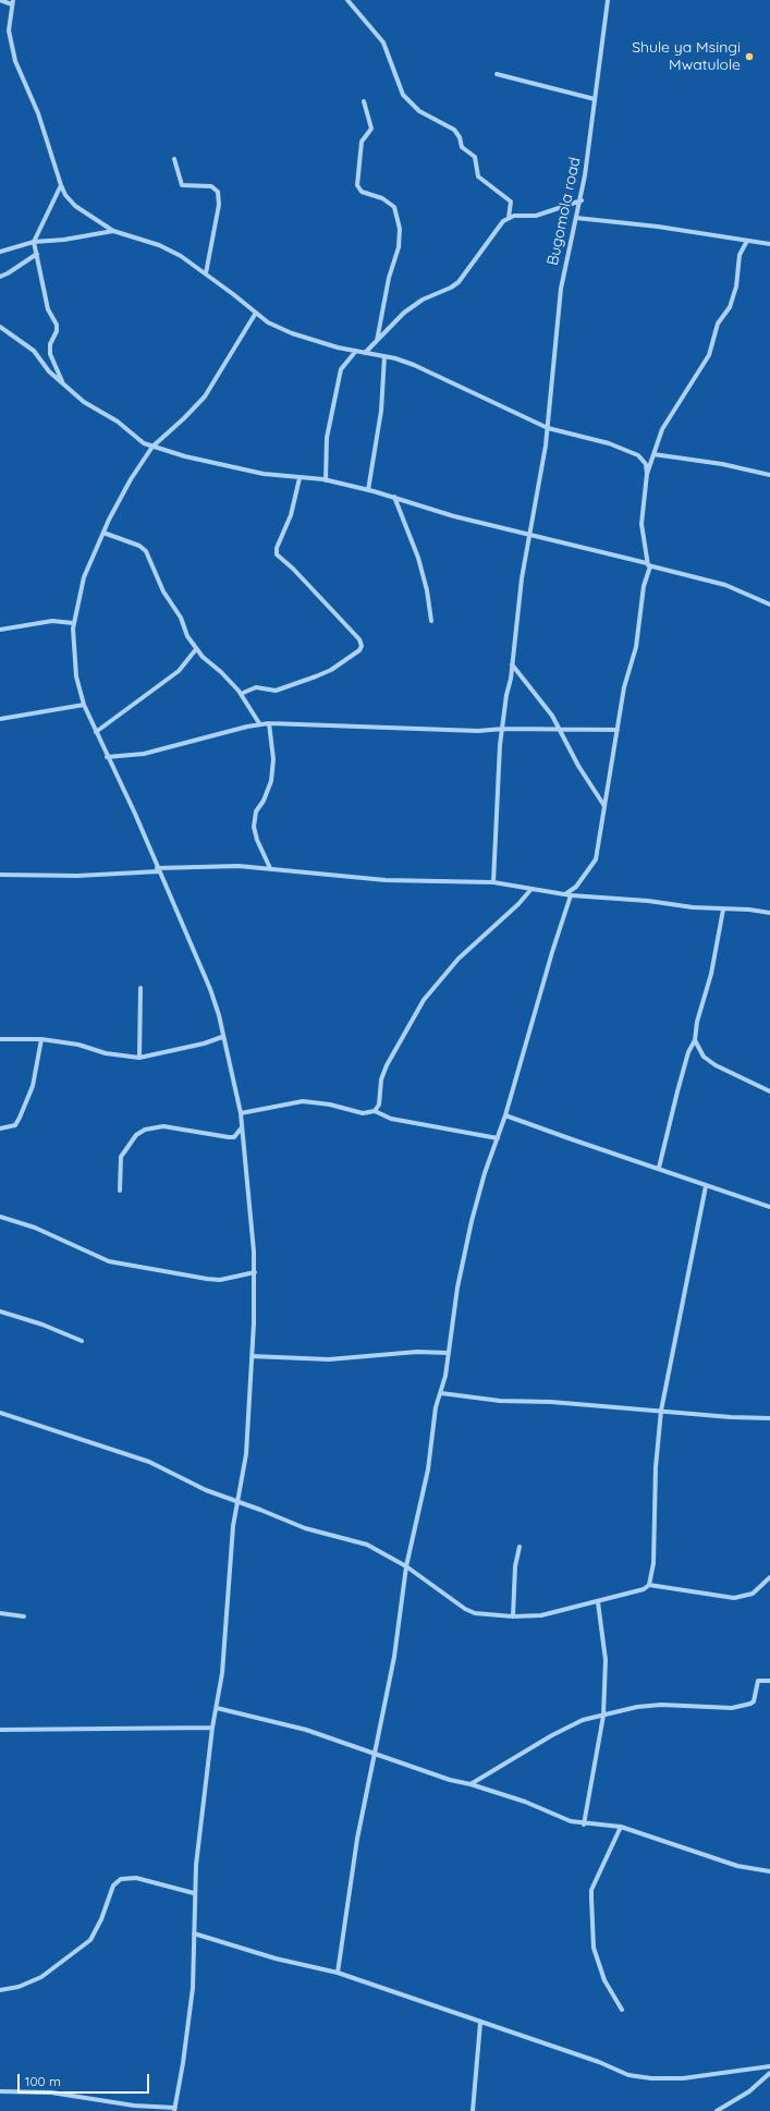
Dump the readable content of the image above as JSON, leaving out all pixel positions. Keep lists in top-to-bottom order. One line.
{"streets":{"street":["Bugomola road"]},"places":["Shule ya Msingi Mwatulole"],"scale_bar":"100 m"}
